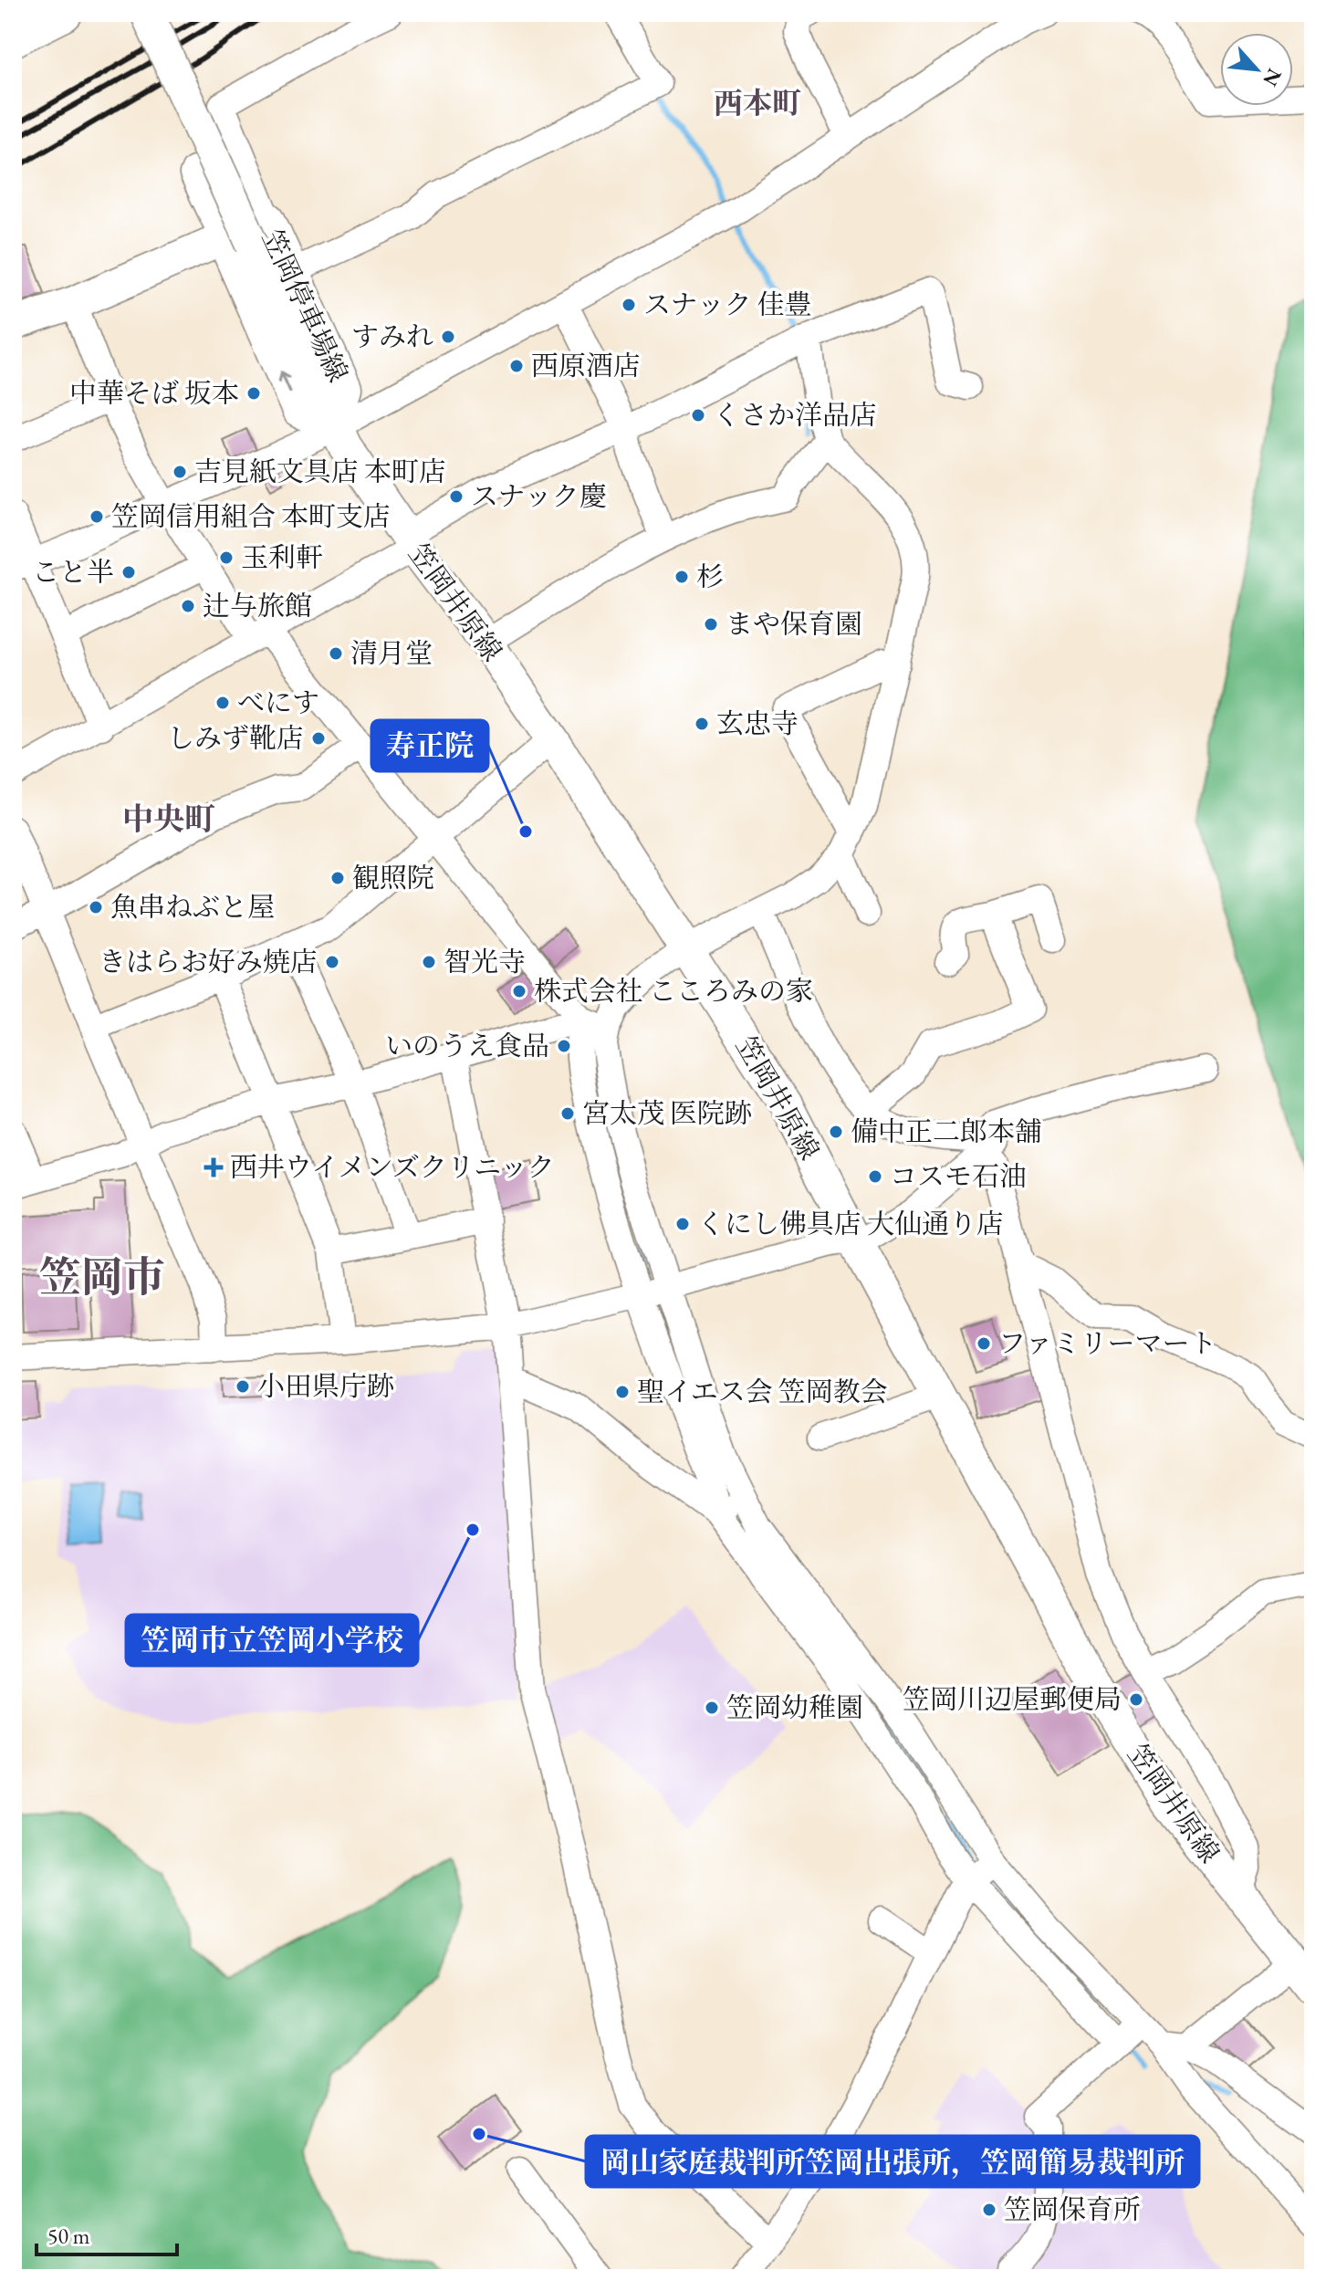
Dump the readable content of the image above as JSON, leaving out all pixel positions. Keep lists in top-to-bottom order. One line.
{"streets":{"main road":["笠岡停車場線","笠岡井原線"]},"crossings":[["笠岡停車場線","笠岡井原線"]],"districts":["西本町","中央町","笠岡市"],"places":{"other":["スナック 佳豊","すみれ","西原酒店","中華そば 坂本","くさか洋品店","吉見紙文具店 本町店","スナック慶","笠岡信用組合 本町支店","玉利軒","こと半","杉","辻与旅館","まや保育園","清月堂","べにす","玄忠寺","しみず靴店","寿正院","観照院","魚串ねぶと屋","きはらお好み焼店","智光寺","株式会社 こころみの家","いのうえ食品","宮太茂 医院跡","備中正二郎本舗","コスモ石油","くにし佛具店 大仙通り店","ファミリーマート","小田県庁跡","聖イエス会 笠岡教会","笠岡市立笠岡小学校","笠岡川辺屋郵便局","笠岡幼稚園","岡山家庭裁判所笠岡出張所，笠岡簡易裁判所","笠岡保育所"],"health":["西井ウイメンズクリニック"]},"scale_bar":"50 m","north":"bottom right"}
